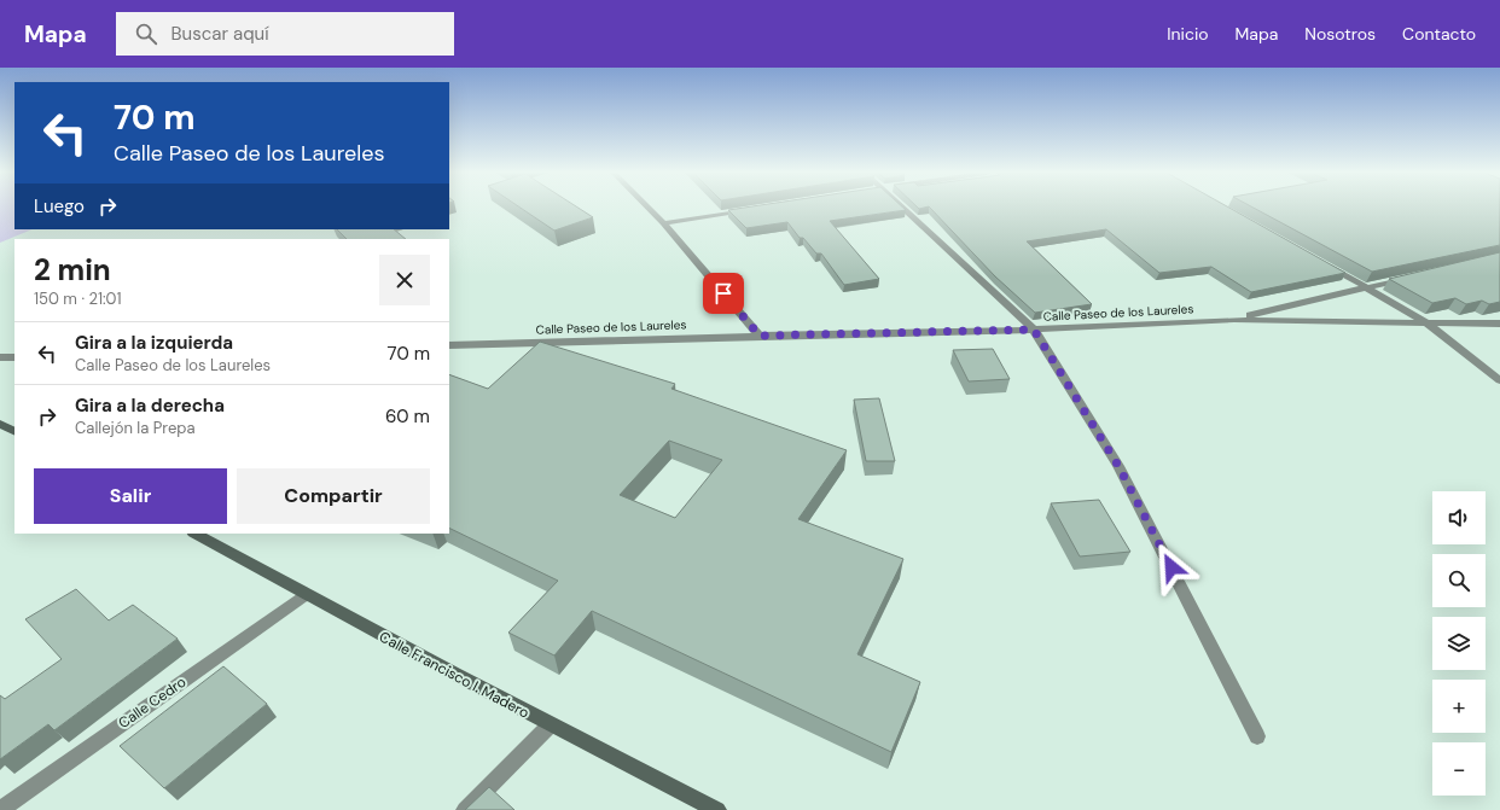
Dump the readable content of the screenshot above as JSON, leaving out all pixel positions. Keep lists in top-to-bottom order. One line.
{"streets":{"main road":["Calle Francisco I. Madero"],"street":["Calle Paseo de los Laureles","Calle Cedro"]},"crossings":[["Calle Francisco I. Madero","Calle Cedro"]],"page":{"header":"Mapa","search":"Buscar aquí","nav":["Inicio","Mapa","Nosotros","Contacto"],"turn":["70 m","Calle Paseo de los Laureles"],"then":"Luego","heading":["2 min","150 m · 21:01"],"list":[{"name":"Gira a la izquierda","note":"Calle Paseo de los Laureles","value":"70 m"},{"name":"Gira a la derecha","note":"Callejón la Prepa","value":"60 m"}],"buttons":["Salir","Compartir"],"map_buttons":["+","−"]}}
